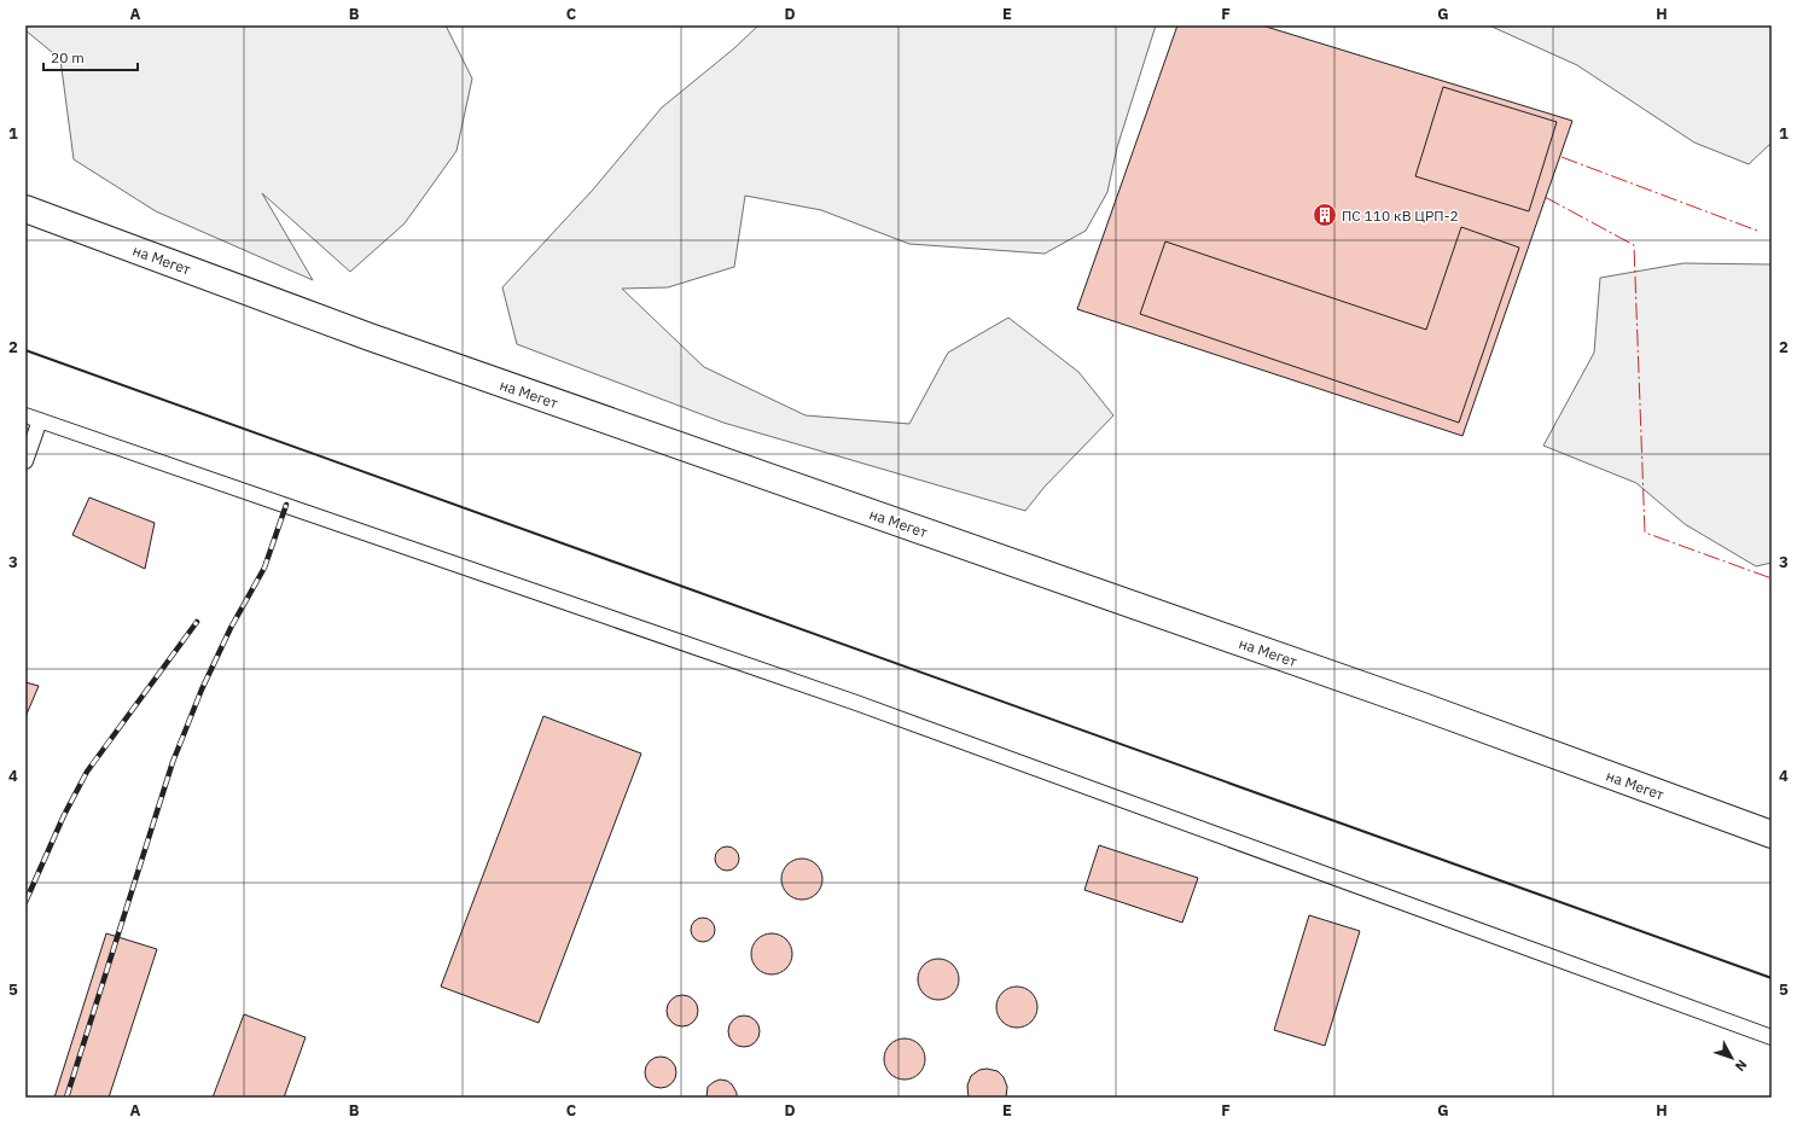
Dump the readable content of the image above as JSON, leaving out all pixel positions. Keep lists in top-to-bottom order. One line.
{"streets":{"street":["на Мегет"]},"places":{"building":["ПС 110 кВ ЦРП-2"]},"scale_bar":"20 m","north":"bottom right","grid":{"columns":["A","B","C","D","E","F","G","H"],"rows":["1","2","3","4","5"]}}
